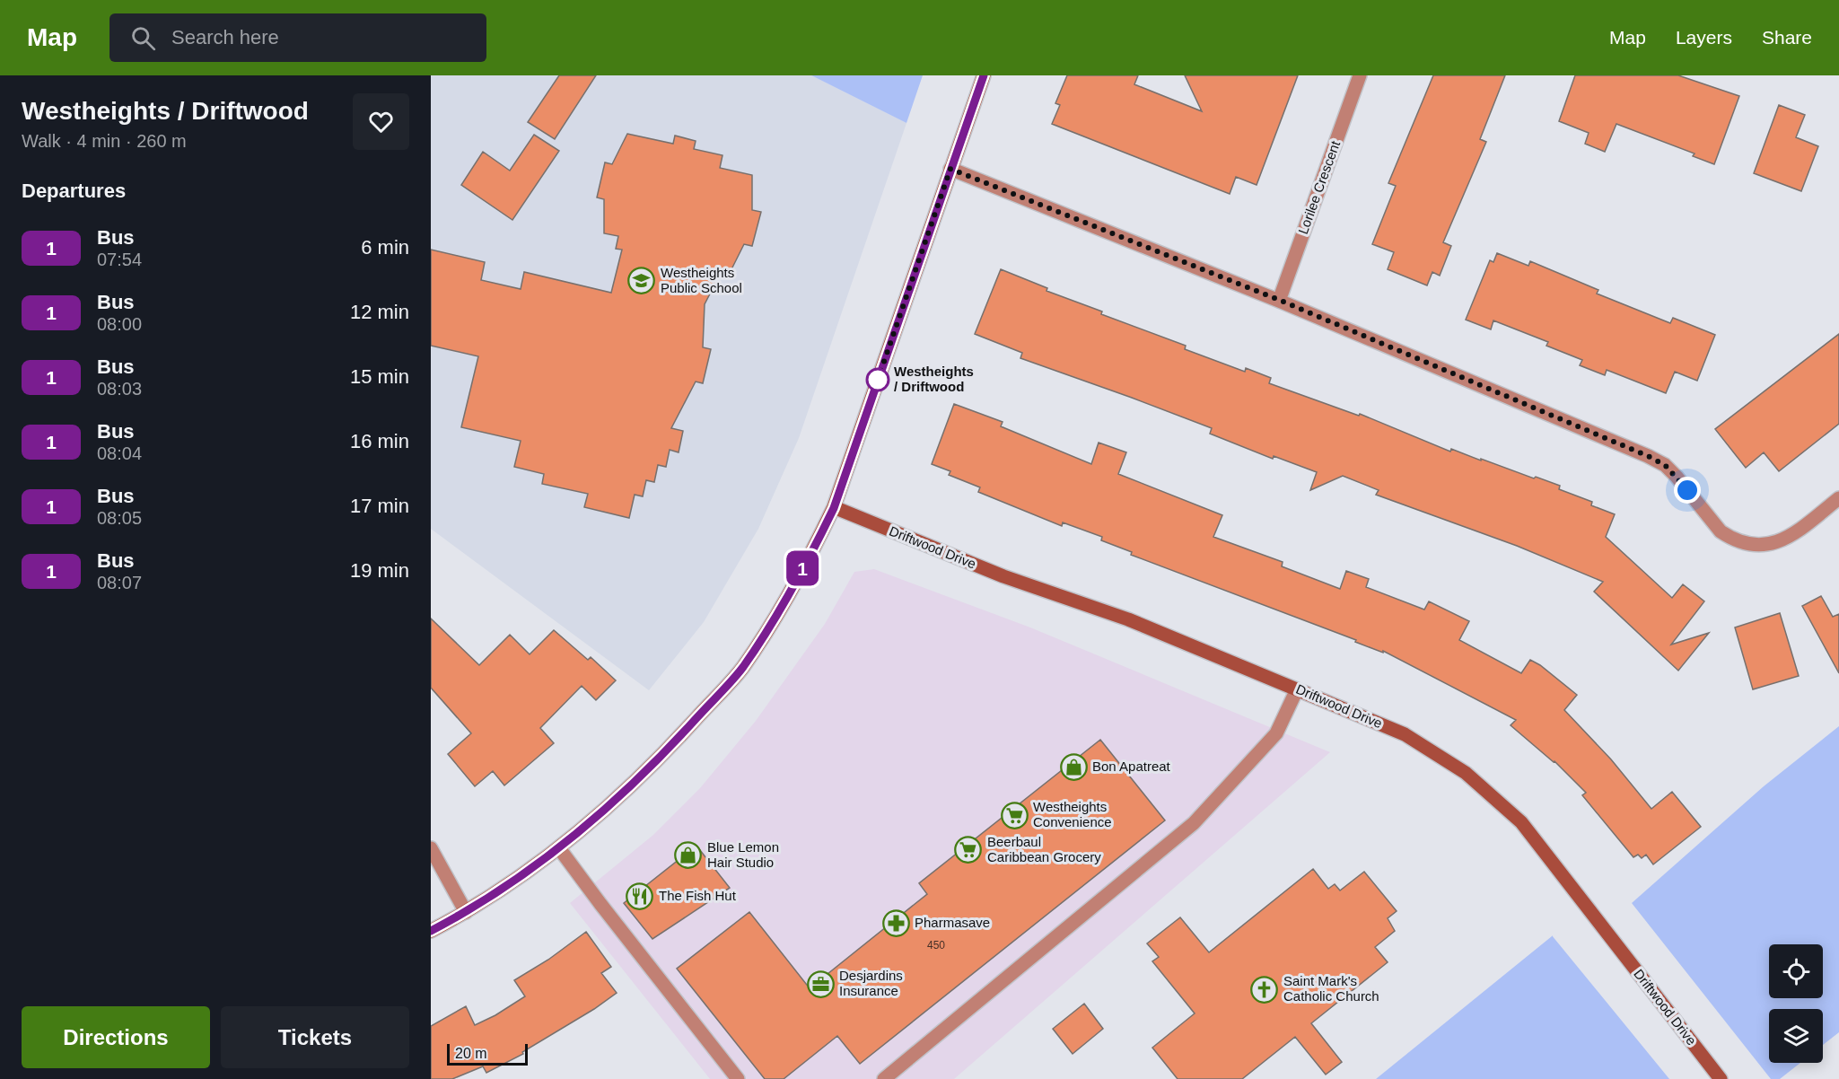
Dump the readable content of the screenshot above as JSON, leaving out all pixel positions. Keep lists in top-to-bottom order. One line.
{"streets":{"street":["Lorilee Crescent","Driftwood Drive"]},"places":{"school or university":["Westheights Public School"],"other":["Westheights / Driftwood"],"shop":["Bon Apatreat","Blue Lemon Hair Studio"],"supermarket":["Westheights Convenience","Beerbaul Caribbean Grocery"],"restaurant":["The Fish Hut"],"pharmacy":["Pharmasave"],"office":["Desjardins Insurance"],"church":["Saint Mark's Catholic Church"]},"lines":["bus line 1"],"house_numbers":["450"],"scale_bar":"20 m","page":{"header":"Map","search":"Search here","nav":["Map","Layers","Share"],"heading":[["Westheights / Driftwood","Walk · 4 min · 260 m"],"Departures"],"on_map":"1","list":[{"mark":"1","name":"Bus","note":"07:54","value":"6 min"},{"mark":"1","name":"Bus","note":"08:00","value":"12 min"},{"mark":"1","name":"Bus","note":"08:03","value":"15 min"},{"mark":"1","name":"Bus","note":"08:04","value":"16 min"},{"mark":"1","name":"Bus","note":"08:05","value":"17 min"},{"mark":"1","name":"Bus","note":"08:07","value":"19 min"}],"buttons":["Directions","Tickets"],"scale":"20 m"}}
